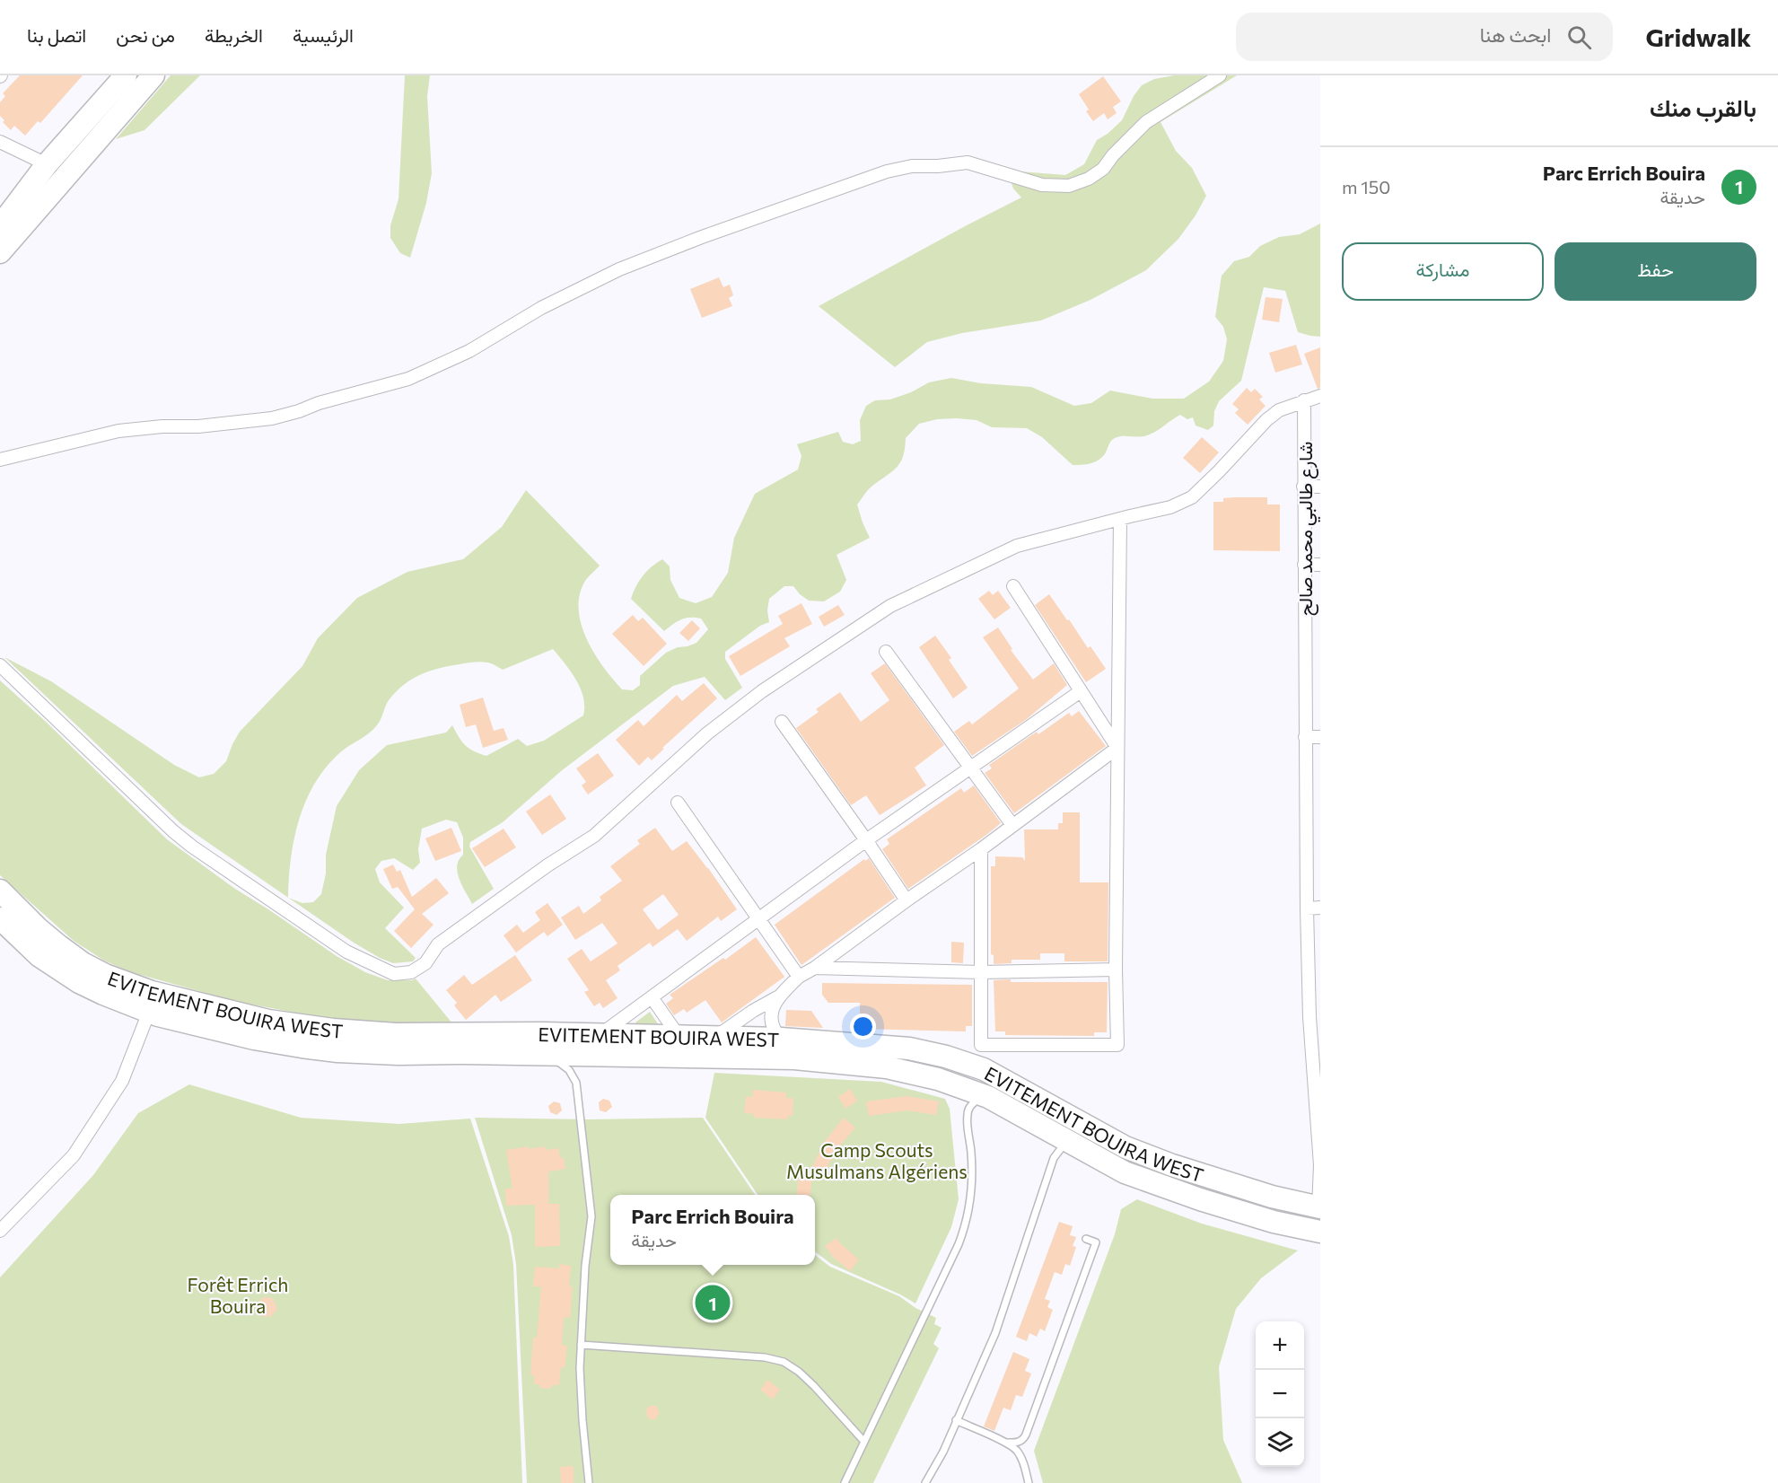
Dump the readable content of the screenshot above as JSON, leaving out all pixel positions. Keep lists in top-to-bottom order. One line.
{"streets":{"highway":["EVITEMENT BOUIRA WEST"],"street":["شارع طالبي محمد صالح"]},"crossings":[["شارع طالبي محمد صالح","EVITEMENT BOUIRA WEST"]],"parks":["Camp Scouts Musulmans Algériens","Forêt Errich Bouira"],"page":{"header":"Gridwalk","search":"ابحث هنا","nav":["الرئيسية","الخريطة","من نحن","اتصل بنا"],"heading":"بالقرب منك","list":[{"mark":"1","name":"Parc Errich Bouira","note":"حديقة","value":"150 m"}],"buttons":["حفظ","مشاركة"],"popup":["Parc Errich Bouira","حديقة"],"pins":"1","map_buttons":["+","−"]}}
